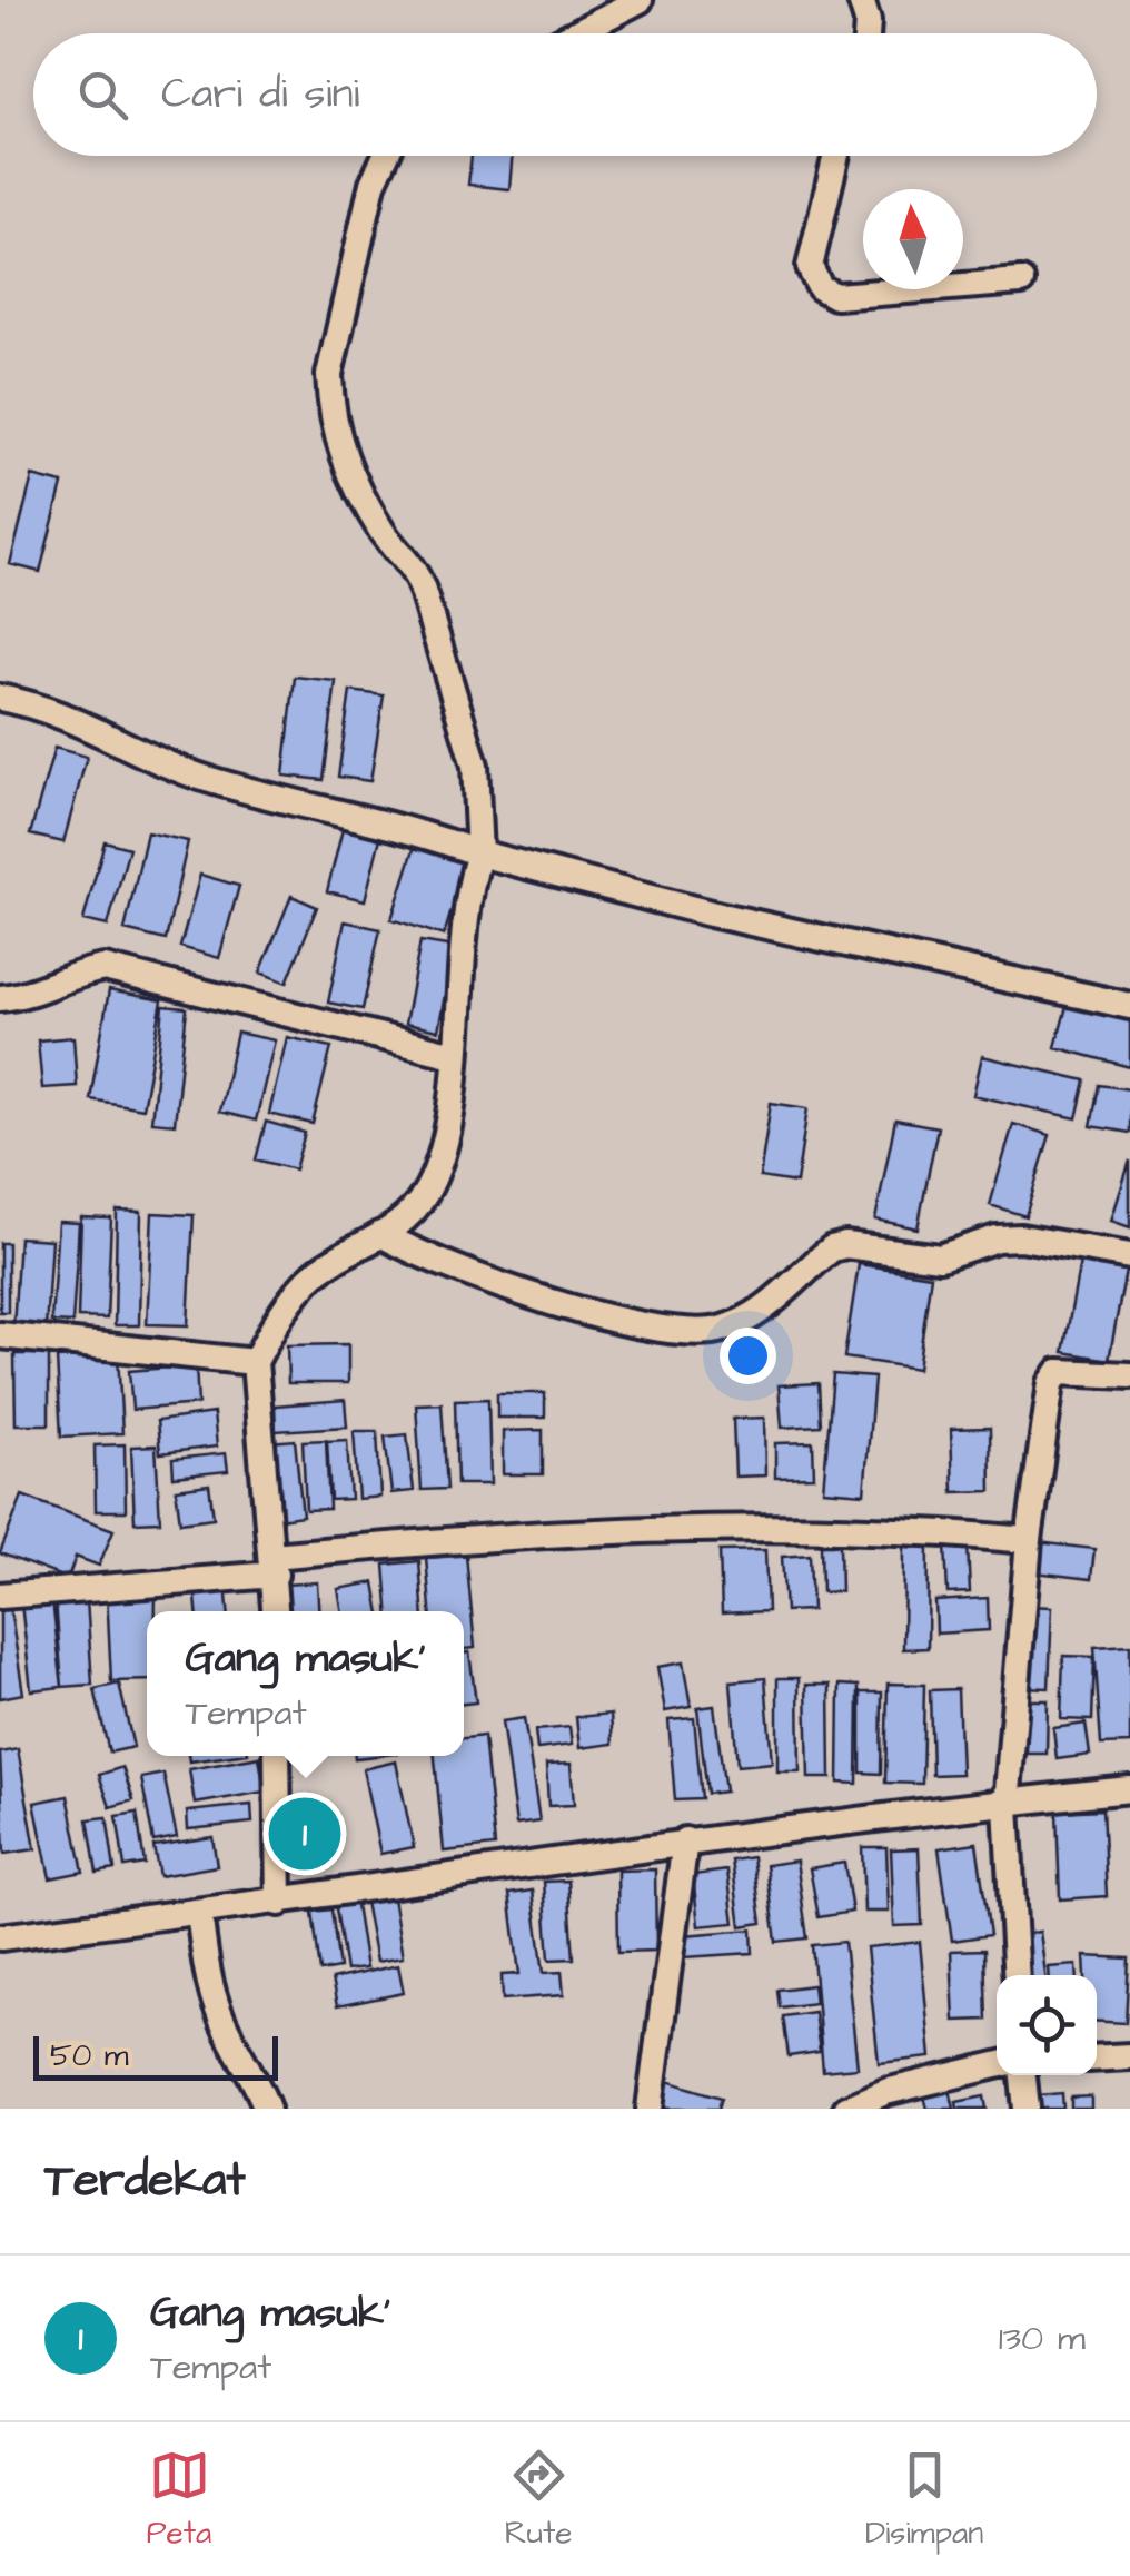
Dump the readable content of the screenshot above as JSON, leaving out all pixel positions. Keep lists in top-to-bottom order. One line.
{"scale_bar":"50 m","north":"top","page":{"search":"Cari di sini","popup":["Gang masuk'","Tempat"],"pins":"1","scale":"50 m","heading":"Terdekat","list":[{"mark":"1","name":"Gang masuk'","note":"Tempat","value":"130 m"}],"nav":["Peta","Rute","Disimpan"]}}
